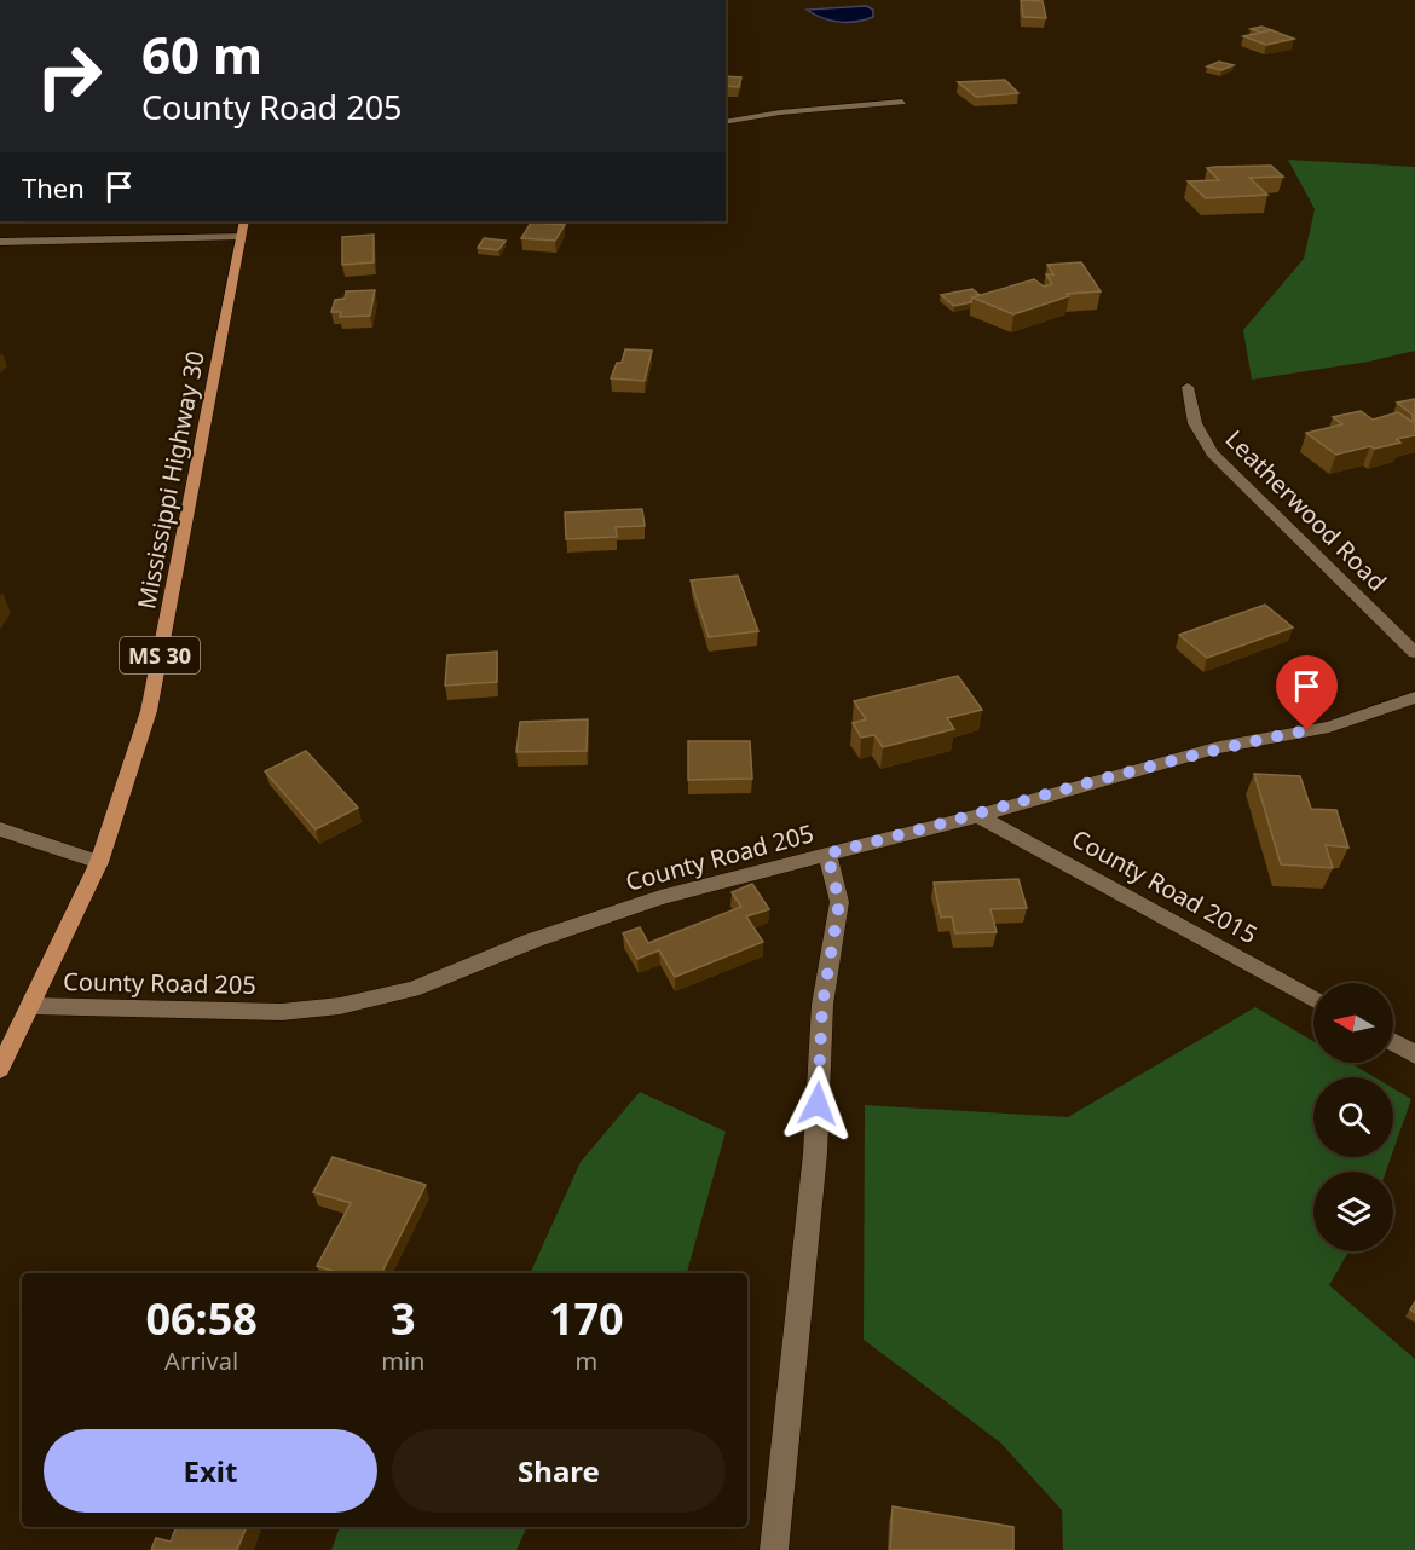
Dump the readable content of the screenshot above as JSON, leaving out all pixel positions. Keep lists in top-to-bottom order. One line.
{"streets":{"main road":["Mississippi Highway 30","MS 30"],"street":["Leatherwood Road","County Road 205","County Road 2015"]},"crossings":[["Mississippi Highway 30","County Road 205"],["County Road 205","County Road 2015"]],"north":"left","page":{"turn":["60 m","County Road 205"],"then":"Then","eta":["06:58","Arrival","3","min","170","m"],"buttons":["Exit","Share"]}}
